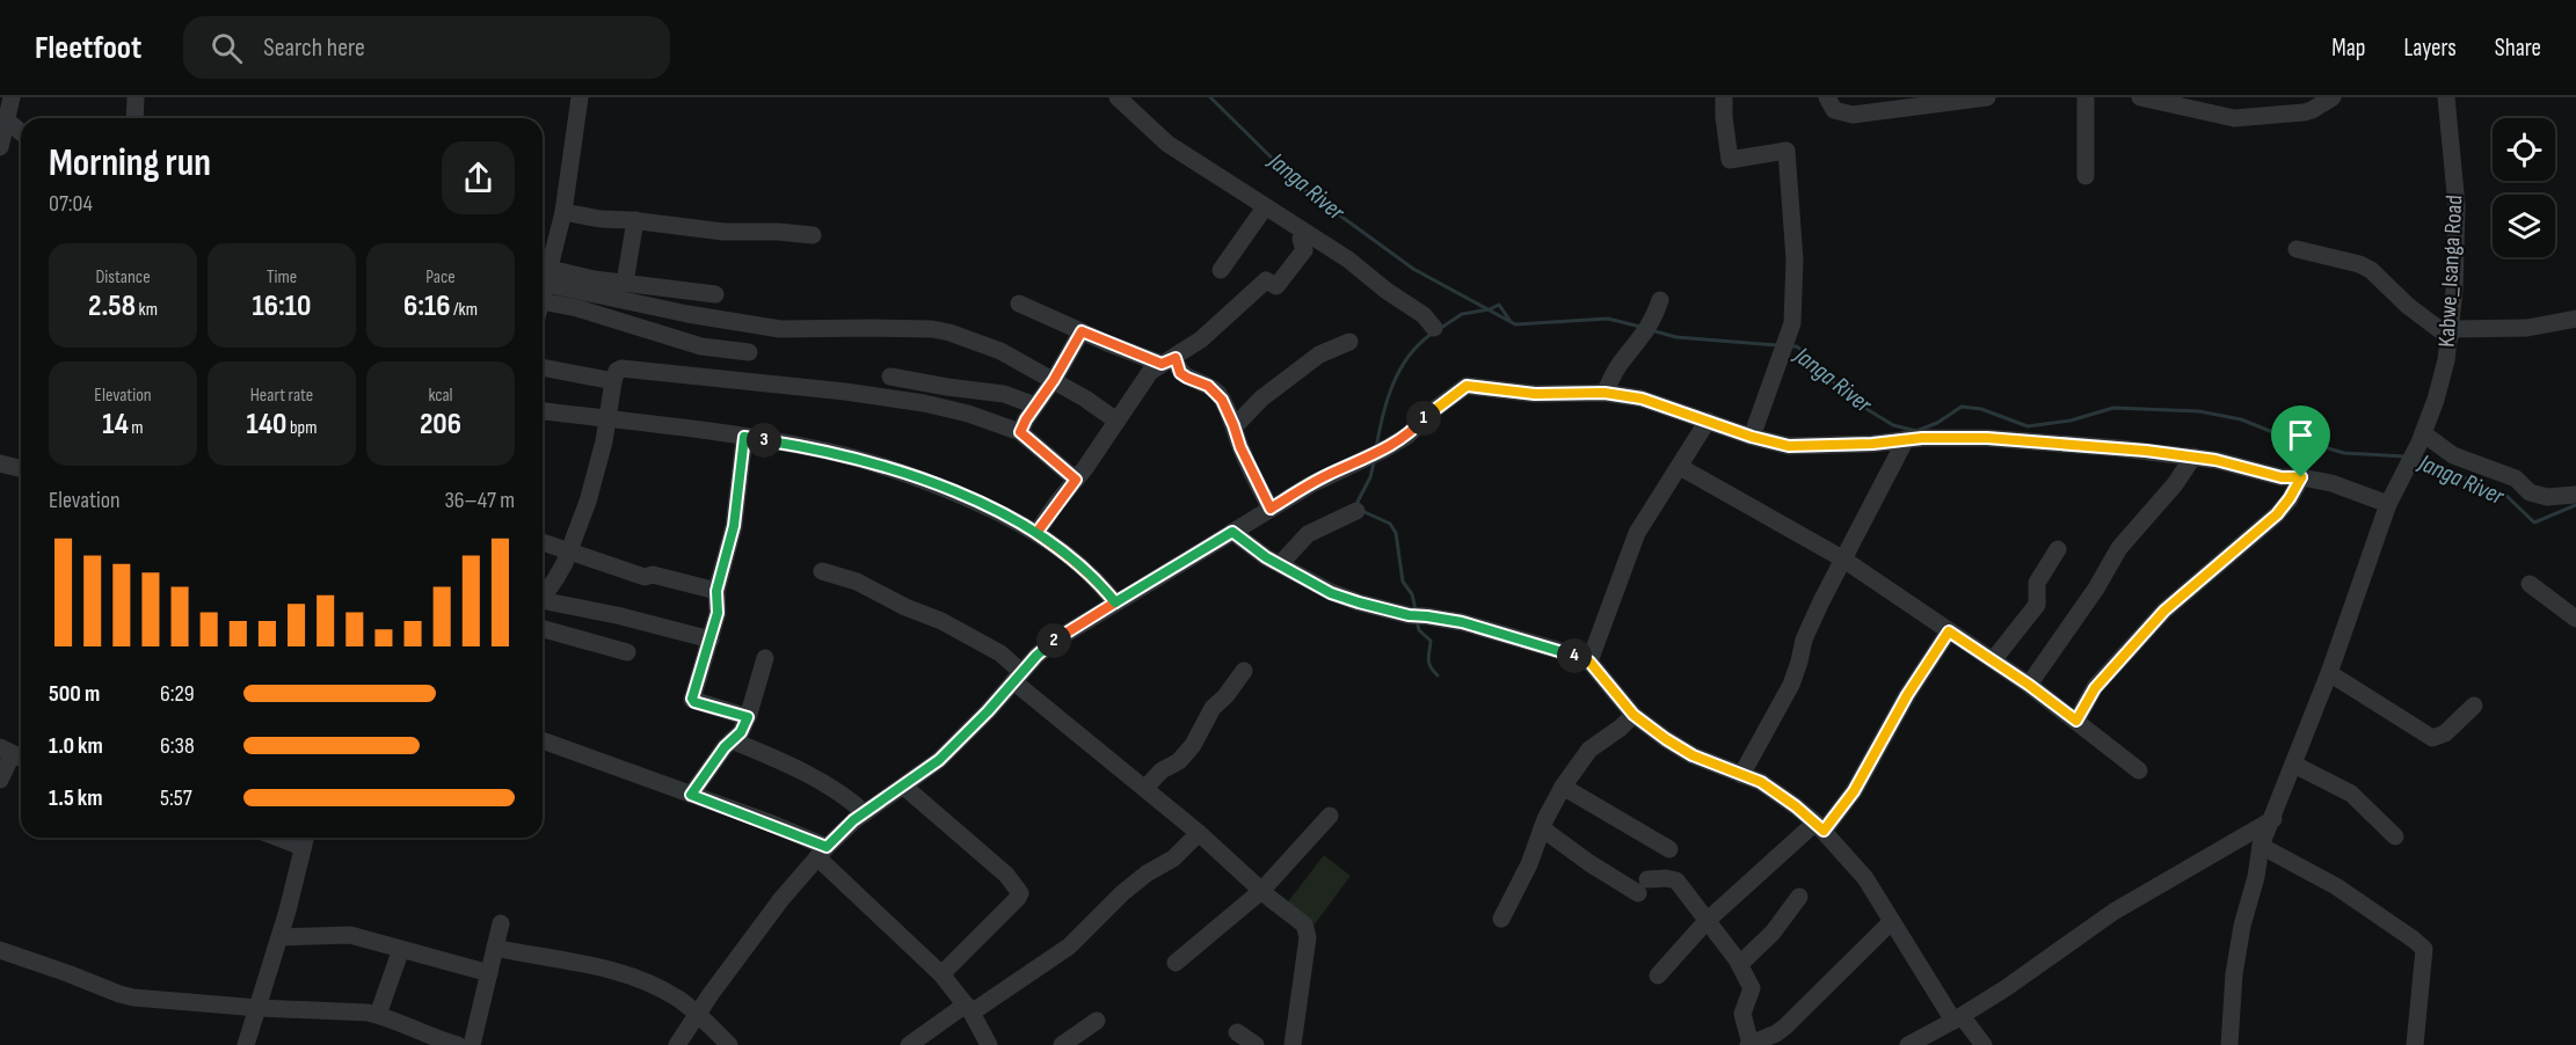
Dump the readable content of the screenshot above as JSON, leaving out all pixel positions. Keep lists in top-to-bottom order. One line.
{"streets":{"street":["Kabwe_Isanga Road"]},"water":["Janga River"],"page":{"header":"Fleetfoot","search":"Search here","nav":["Map","Layers","Share"],"heading":["Morning run","07:04"],"stats":[["Distance","2.58 km"],["Time","16:10"],["Pace","6:16 /km"],["Elevation","14 m"],["Heart rate","140 bpm"],["kcal","206"]],"pins":["1","3","2","4"],"chart":["Elevation","36–47 m"],"list":[{"name":"500 m","note":"6:29"},{"name":"1.0 km","note":"6:38"},{"name":"1.5 km","note":"5:57"}]}}
